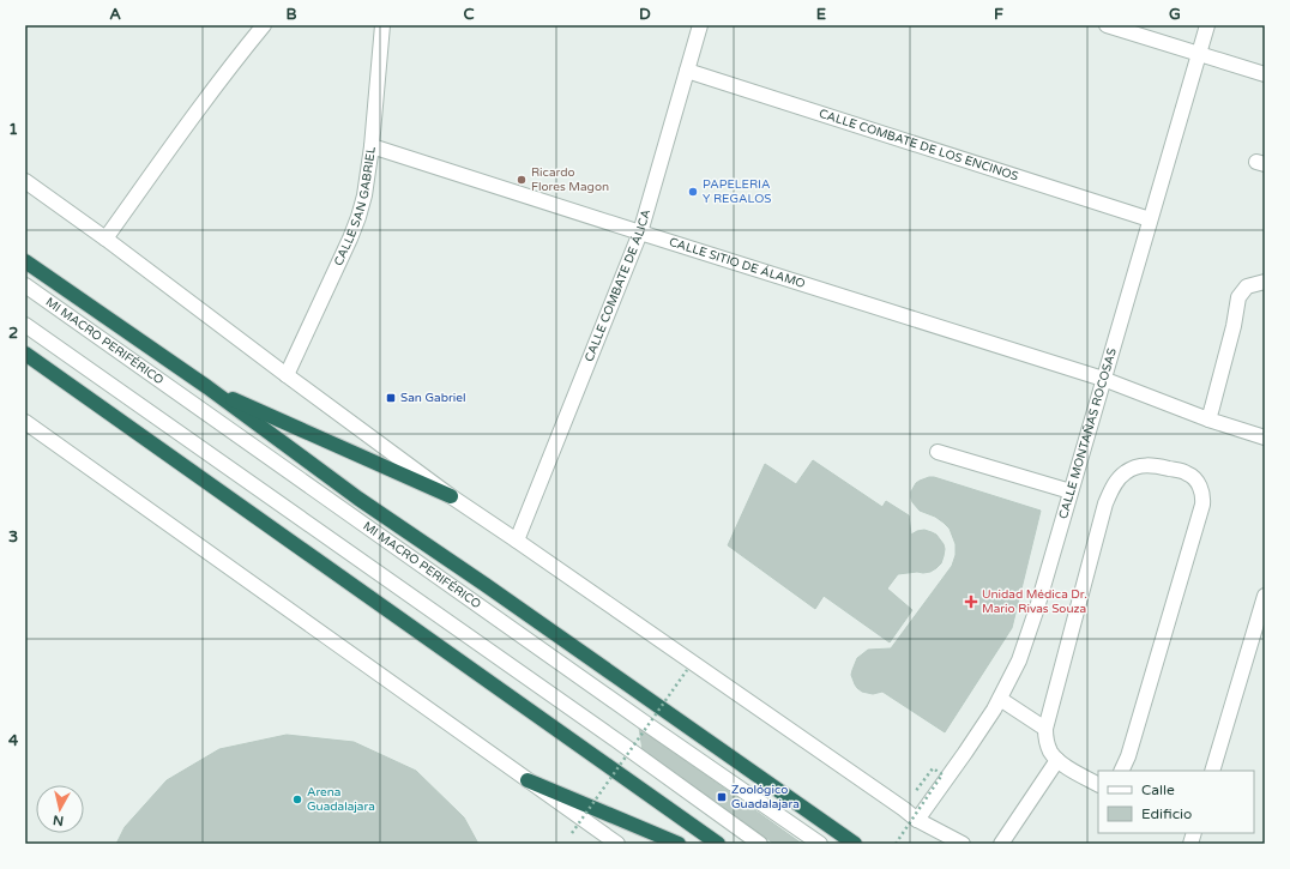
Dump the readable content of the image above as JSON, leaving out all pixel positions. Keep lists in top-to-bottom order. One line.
{"streets":{"street":["CALLE COMBATE DE LOS ENCINOS","CALLE SAN GABRIEL","CALLE SITIO DE ÁLAMO","CALLE COMBATE DE ÁLICA","MI MACRO PERIFÉRICO","CALLE MONTAÑAS ROCOSAS"]},"crossings":[["CALLE COMBATE DE LOS ENCINOS","CALLE COMBATE DE ÁLICA"],["CALLE COMBATE DE LOS ENCINOS","CALLE MONTAÑAS ROCOSAS"],["CALLE SAN GABRIEL","CALLE SITIO DE ÁLAMO"],["CALLE SITIO DE ÁLAMO","CALLE COMBATE DE ÁLICA"],["CALLE SITIO DE ÁLAMO","CALLE MONTAÑAS ROCOSAS"]],"places":{"other":["Ricardo Flores Magon","PAPELERIA Y REGALOS","Arena Guadalajara"],"transit":["San Gabriel","Zoológico Guadalajara"],"health":["Unidad Médica Dr. Mario Rivas Souza"]},"legend":["Calle","Edificio"],"north":"bottom","grid":{"columns":["A","B","C","D","E","F","G"],"rows":["1","2","3","4"]}}
